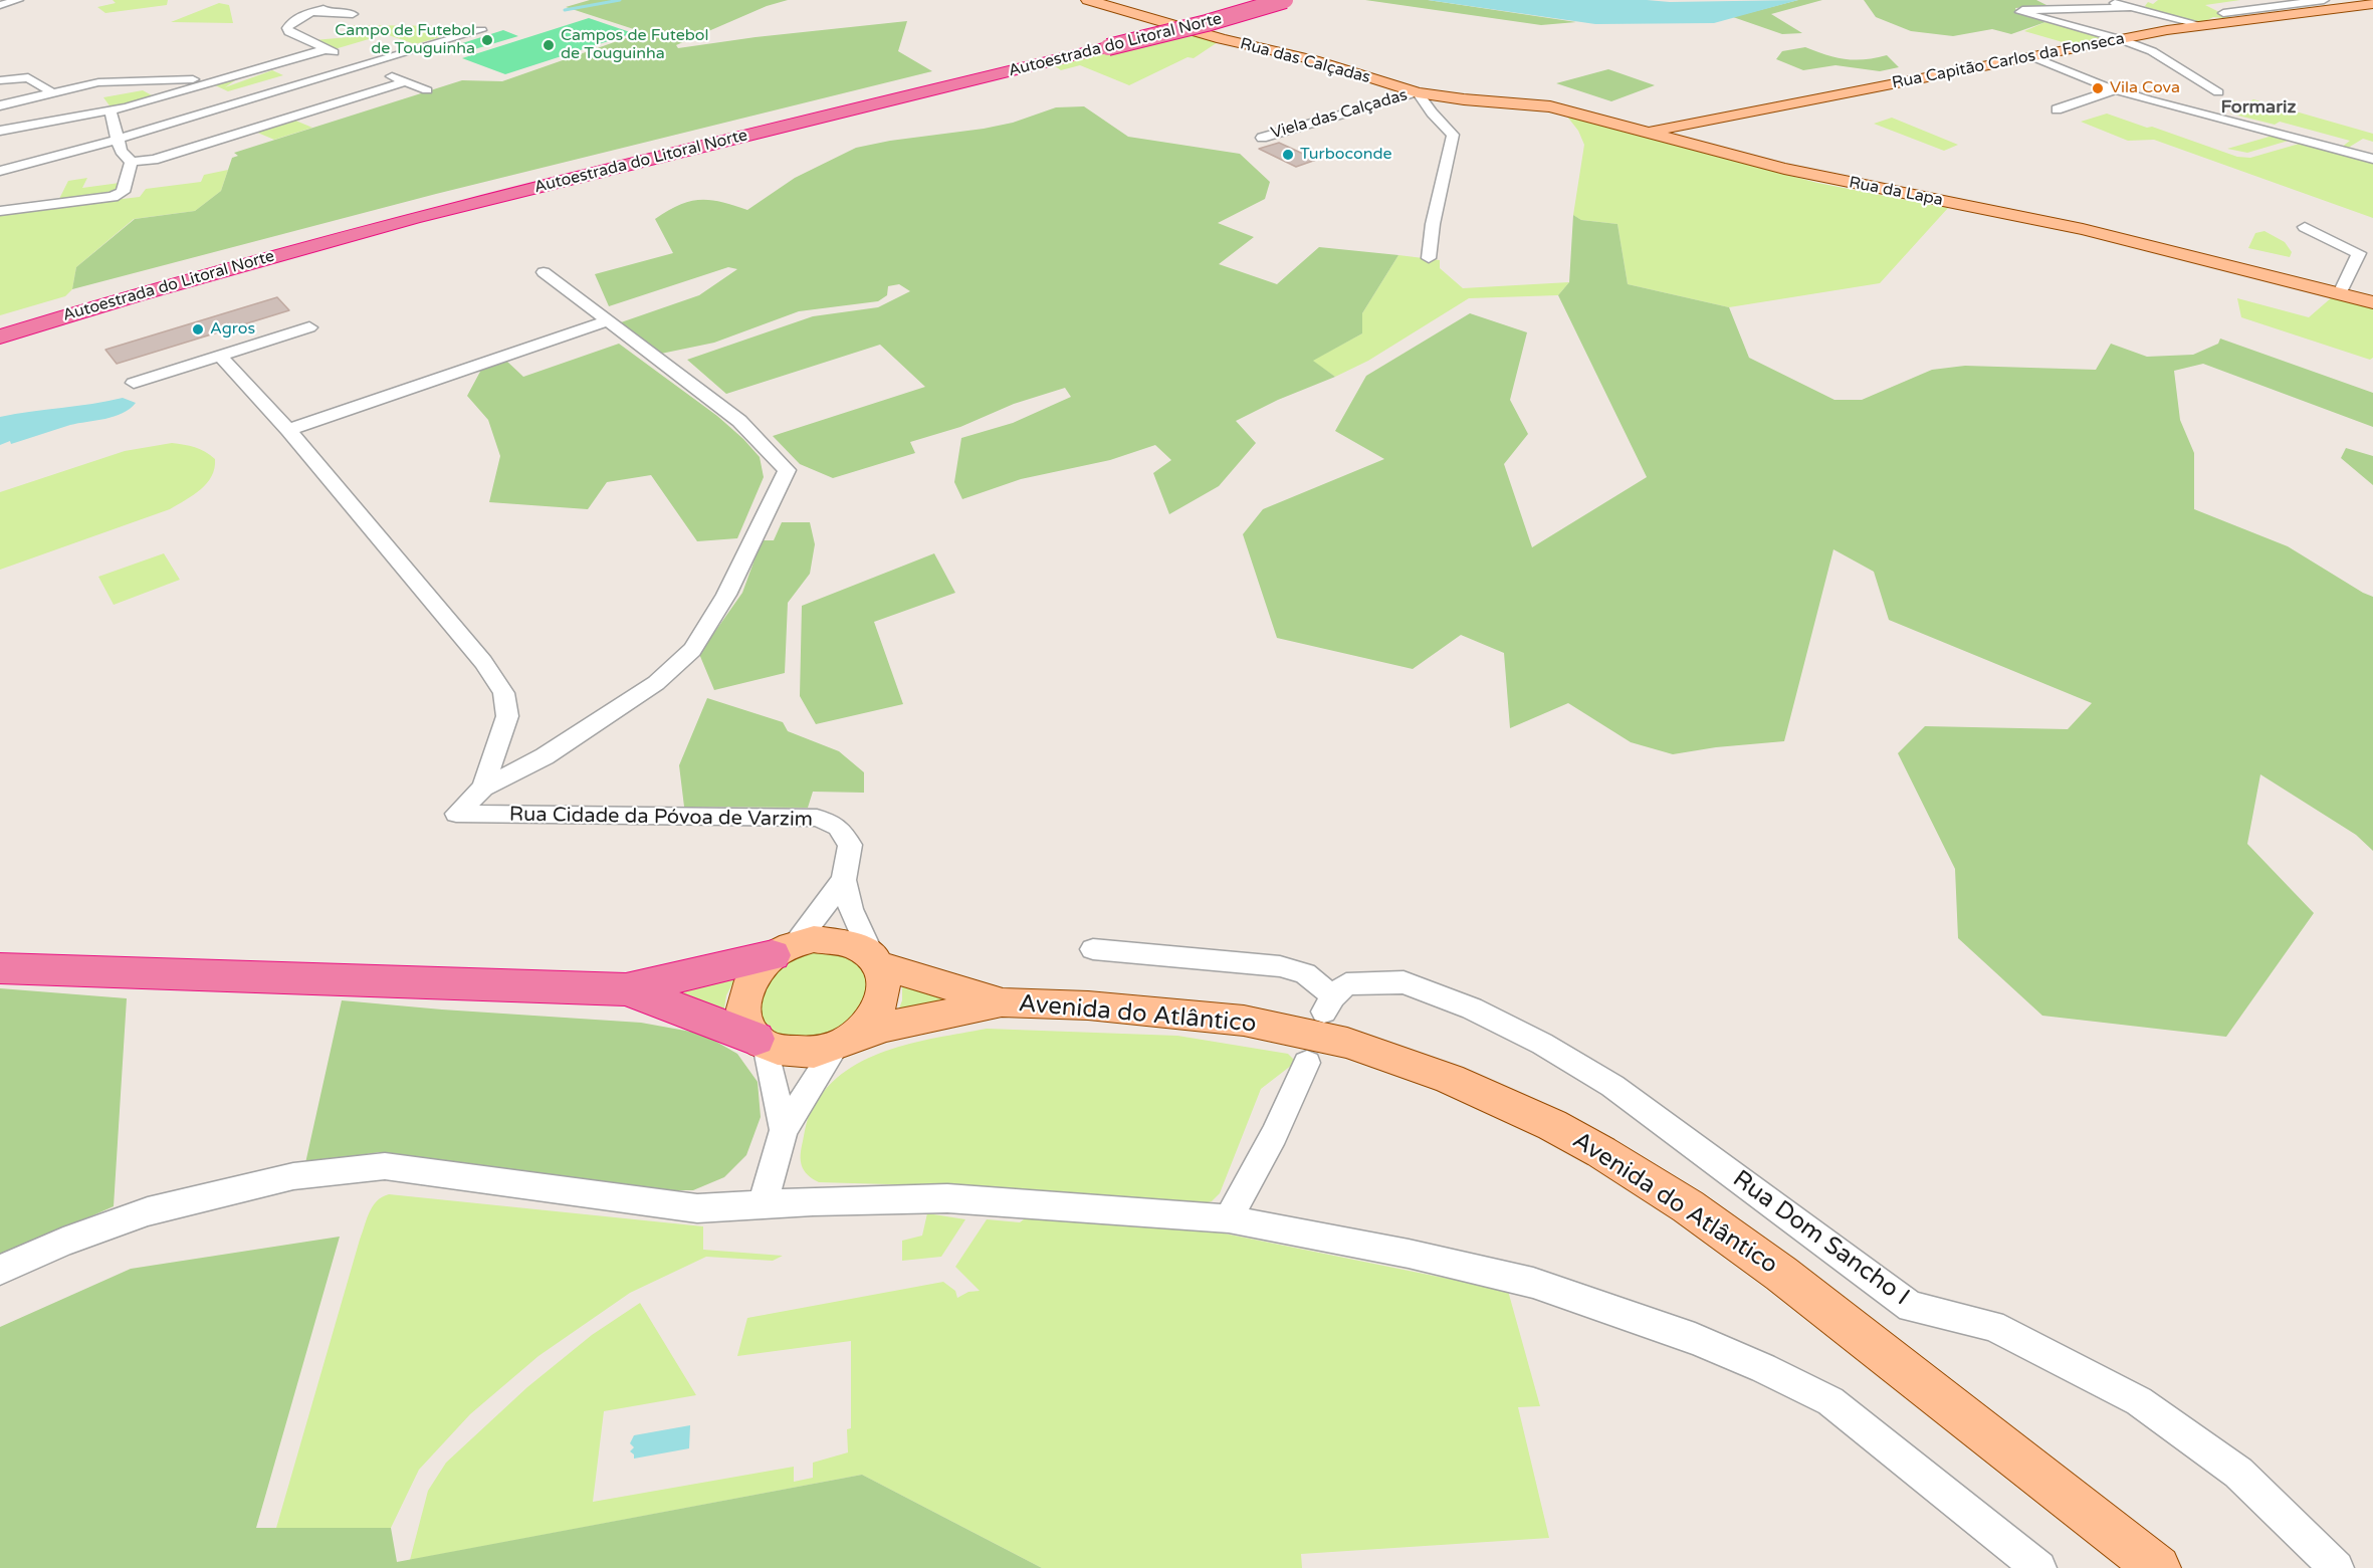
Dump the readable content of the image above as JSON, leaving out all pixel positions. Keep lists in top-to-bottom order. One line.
{"streets":{"highway":["Autoestrada do Litoral Norte"],"main road":["Rua das Calçadas","Rua Capitão Carlos da Fonseca","Rua da Lapa","Avenida do Atlântico"],"street":["Viela das Calçadas","Rua Cidade da Póvoa de Varzim","Rua Dom Sancho I"]},"crossings":[["Rua das Calçadas","Viela das Calçadas"],["Rua das Calçadas","Rua da Lapa"],["Rua Capitão Carlos da Fonseca","Rua da Lapa"],["Viela das Calçadas","Rua da Lapa"]],"districts":["Formariz"],"places":["Campo de Futebol de Touguinha","Campos de Futebol de Touguinha","Vila Cova","Turboconde","Agros"]}
